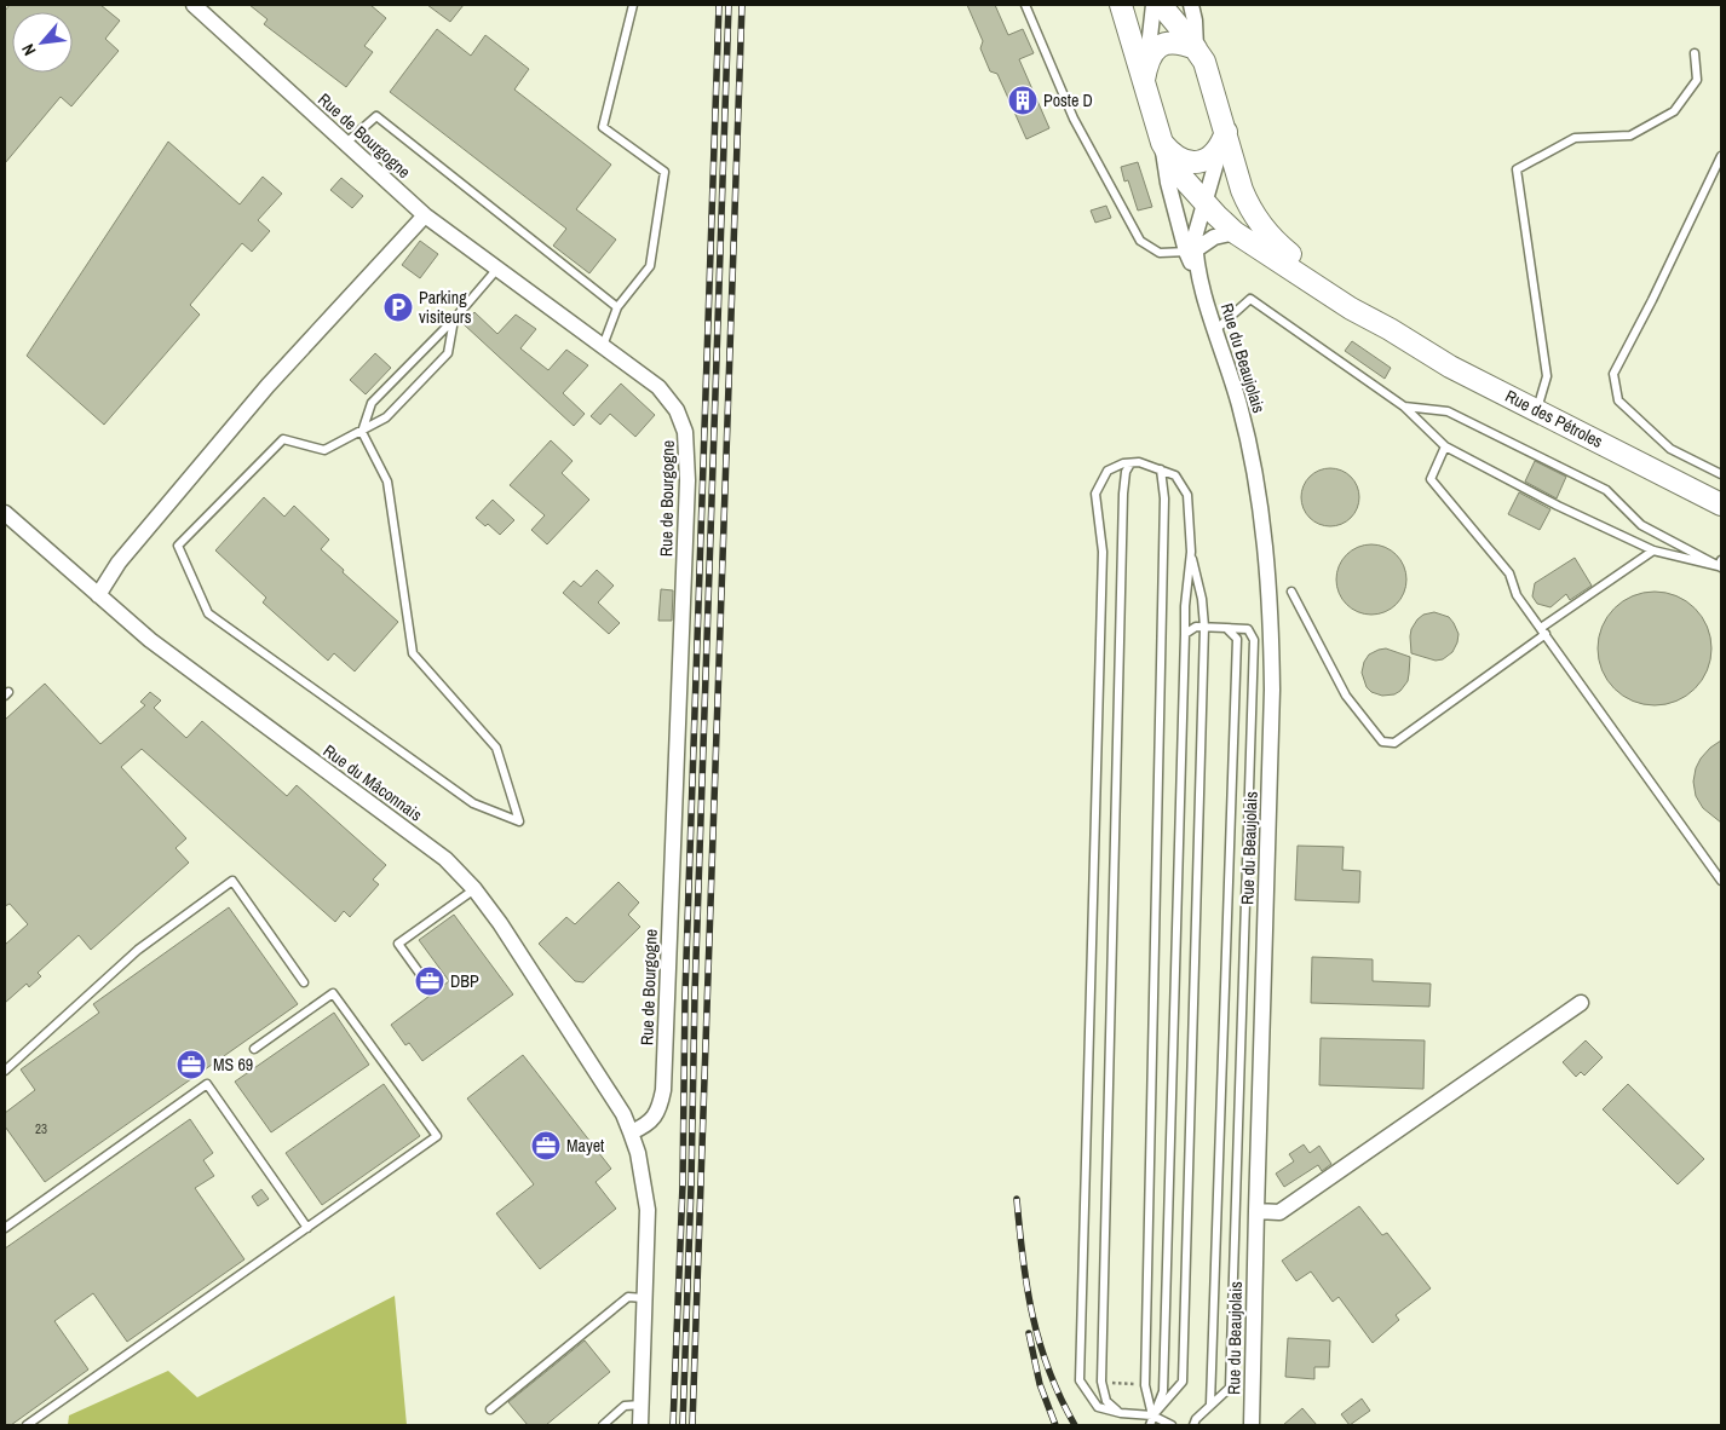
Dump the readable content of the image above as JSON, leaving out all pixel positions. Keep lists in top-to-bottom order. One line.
{"streets":{"main road":["Rue des Pétroles"],"street":["Rue de Bourgogne","Rue du Beaujolais","Rue du Mâconnais"]},"crossings":[["Rue de Bourgogne","Rue du Mâconnais"],["Rue du Beaujolais","Rue des Pétroles"]],"places":{"building":["Poste D"],"parking":["Parking visiteurs"],"office":["DBP","MS 69","Mayet"]},"house_numbers":["23"],"north":"bottom left"}
